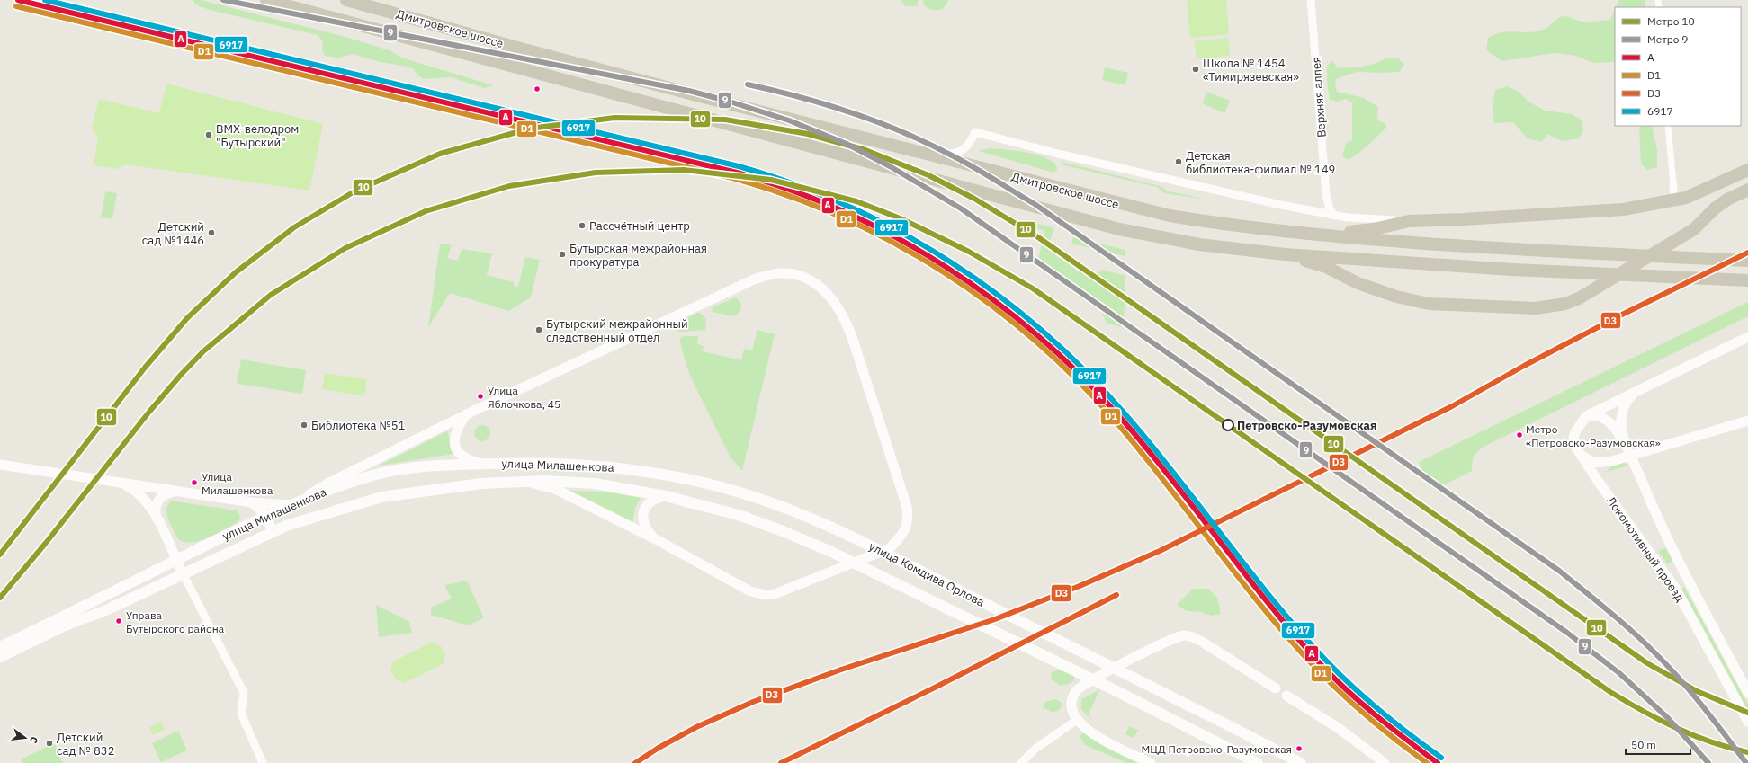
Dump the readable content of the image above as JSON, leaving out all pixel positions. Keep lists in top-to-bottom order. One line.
{"streets":{"main road":["Дмитровское шоссе","улица Милашенкова","улица Комдива Орлова"],"street":["Верхняя аллея","Локомотивный проезд"]},"crossings":[["улица Милашенкова","улица Комдива Орлова"]],"places":["Школа № 1454 «Тимирязевская»","BMX-велодром \"Бутырский\"","Детская библиотека-филиал № 149","Рассчётный центр","Детский сад №1446","Бутырская межрайонная прокуратура","Бутырский межрайонный следственный отдел","Улица Яблочкова, 45","Библиотека №51","Петровско-Разумовская","Метро «Петровско-Разумовская»","Улица Милашенкова","Управа Бутырского района","Детский сад № 832","МЦД Петровско-Разумовская"],"lines":["metro line 9","transit line A","transit line 6917","transit line D1","metro line 10","transit line D3"],"legend":["Метро 10","Метро 9","A","D1","D3","6917"],"scale_bar":"50 m","north":"right"}
